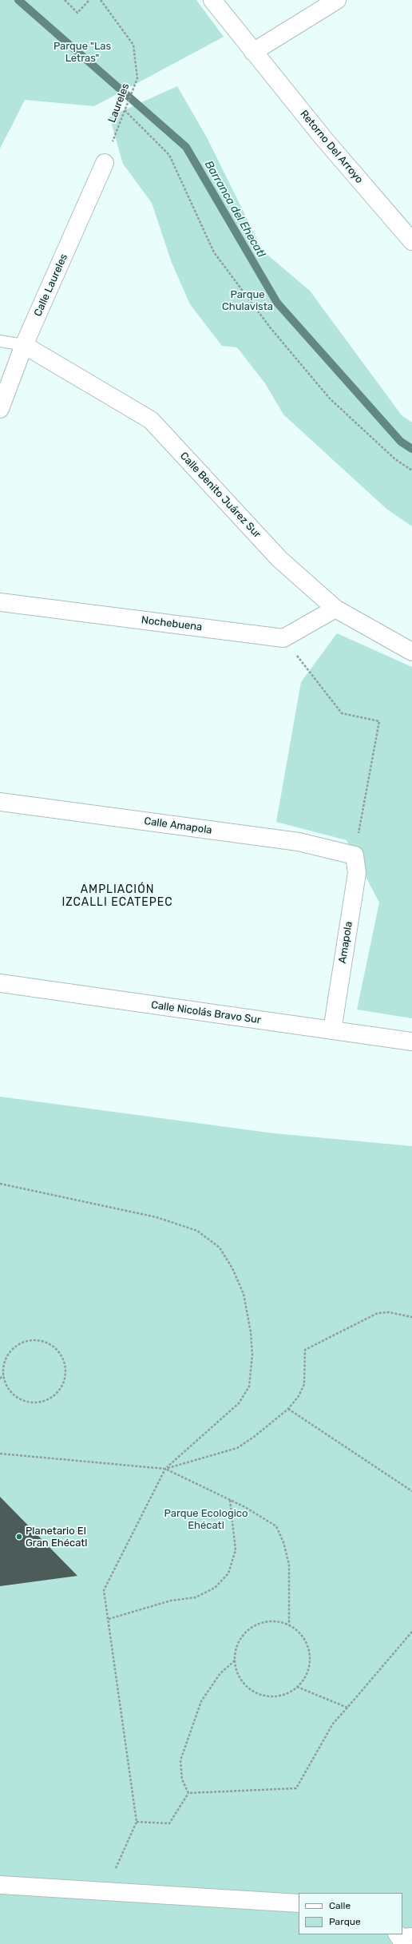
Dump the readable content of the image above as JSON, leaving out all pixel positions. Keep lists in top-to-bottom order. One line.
{"streets":{"street":["Retorno Del Arroyo","Calle Laureles","Calle Benito Juárez Sur","Nochebuena","Calle Amapola","Amapola","Calle Nicolás Bravo Sur"],"path":["Laureles"]},"crossings":[["Laureles","Calle Laureles"],["Calle Laureles","Calle Benito Juárez Sur"],["Calle Amapola","Amapola"],["Amapola","Calle Nicolás Bravo Sur"]],"districts":["AMPLIACIÓN IZCALLI ECATEPEC"],"water":["Barranca del Ehecatl"],"parks":["Parque \"Las Letras\"","Parque Chulavista","Parque Ecologico Ehécatl"],"places":["Planetario El Gran Ehécatl"],"legend":["Calle","Parque"]}
